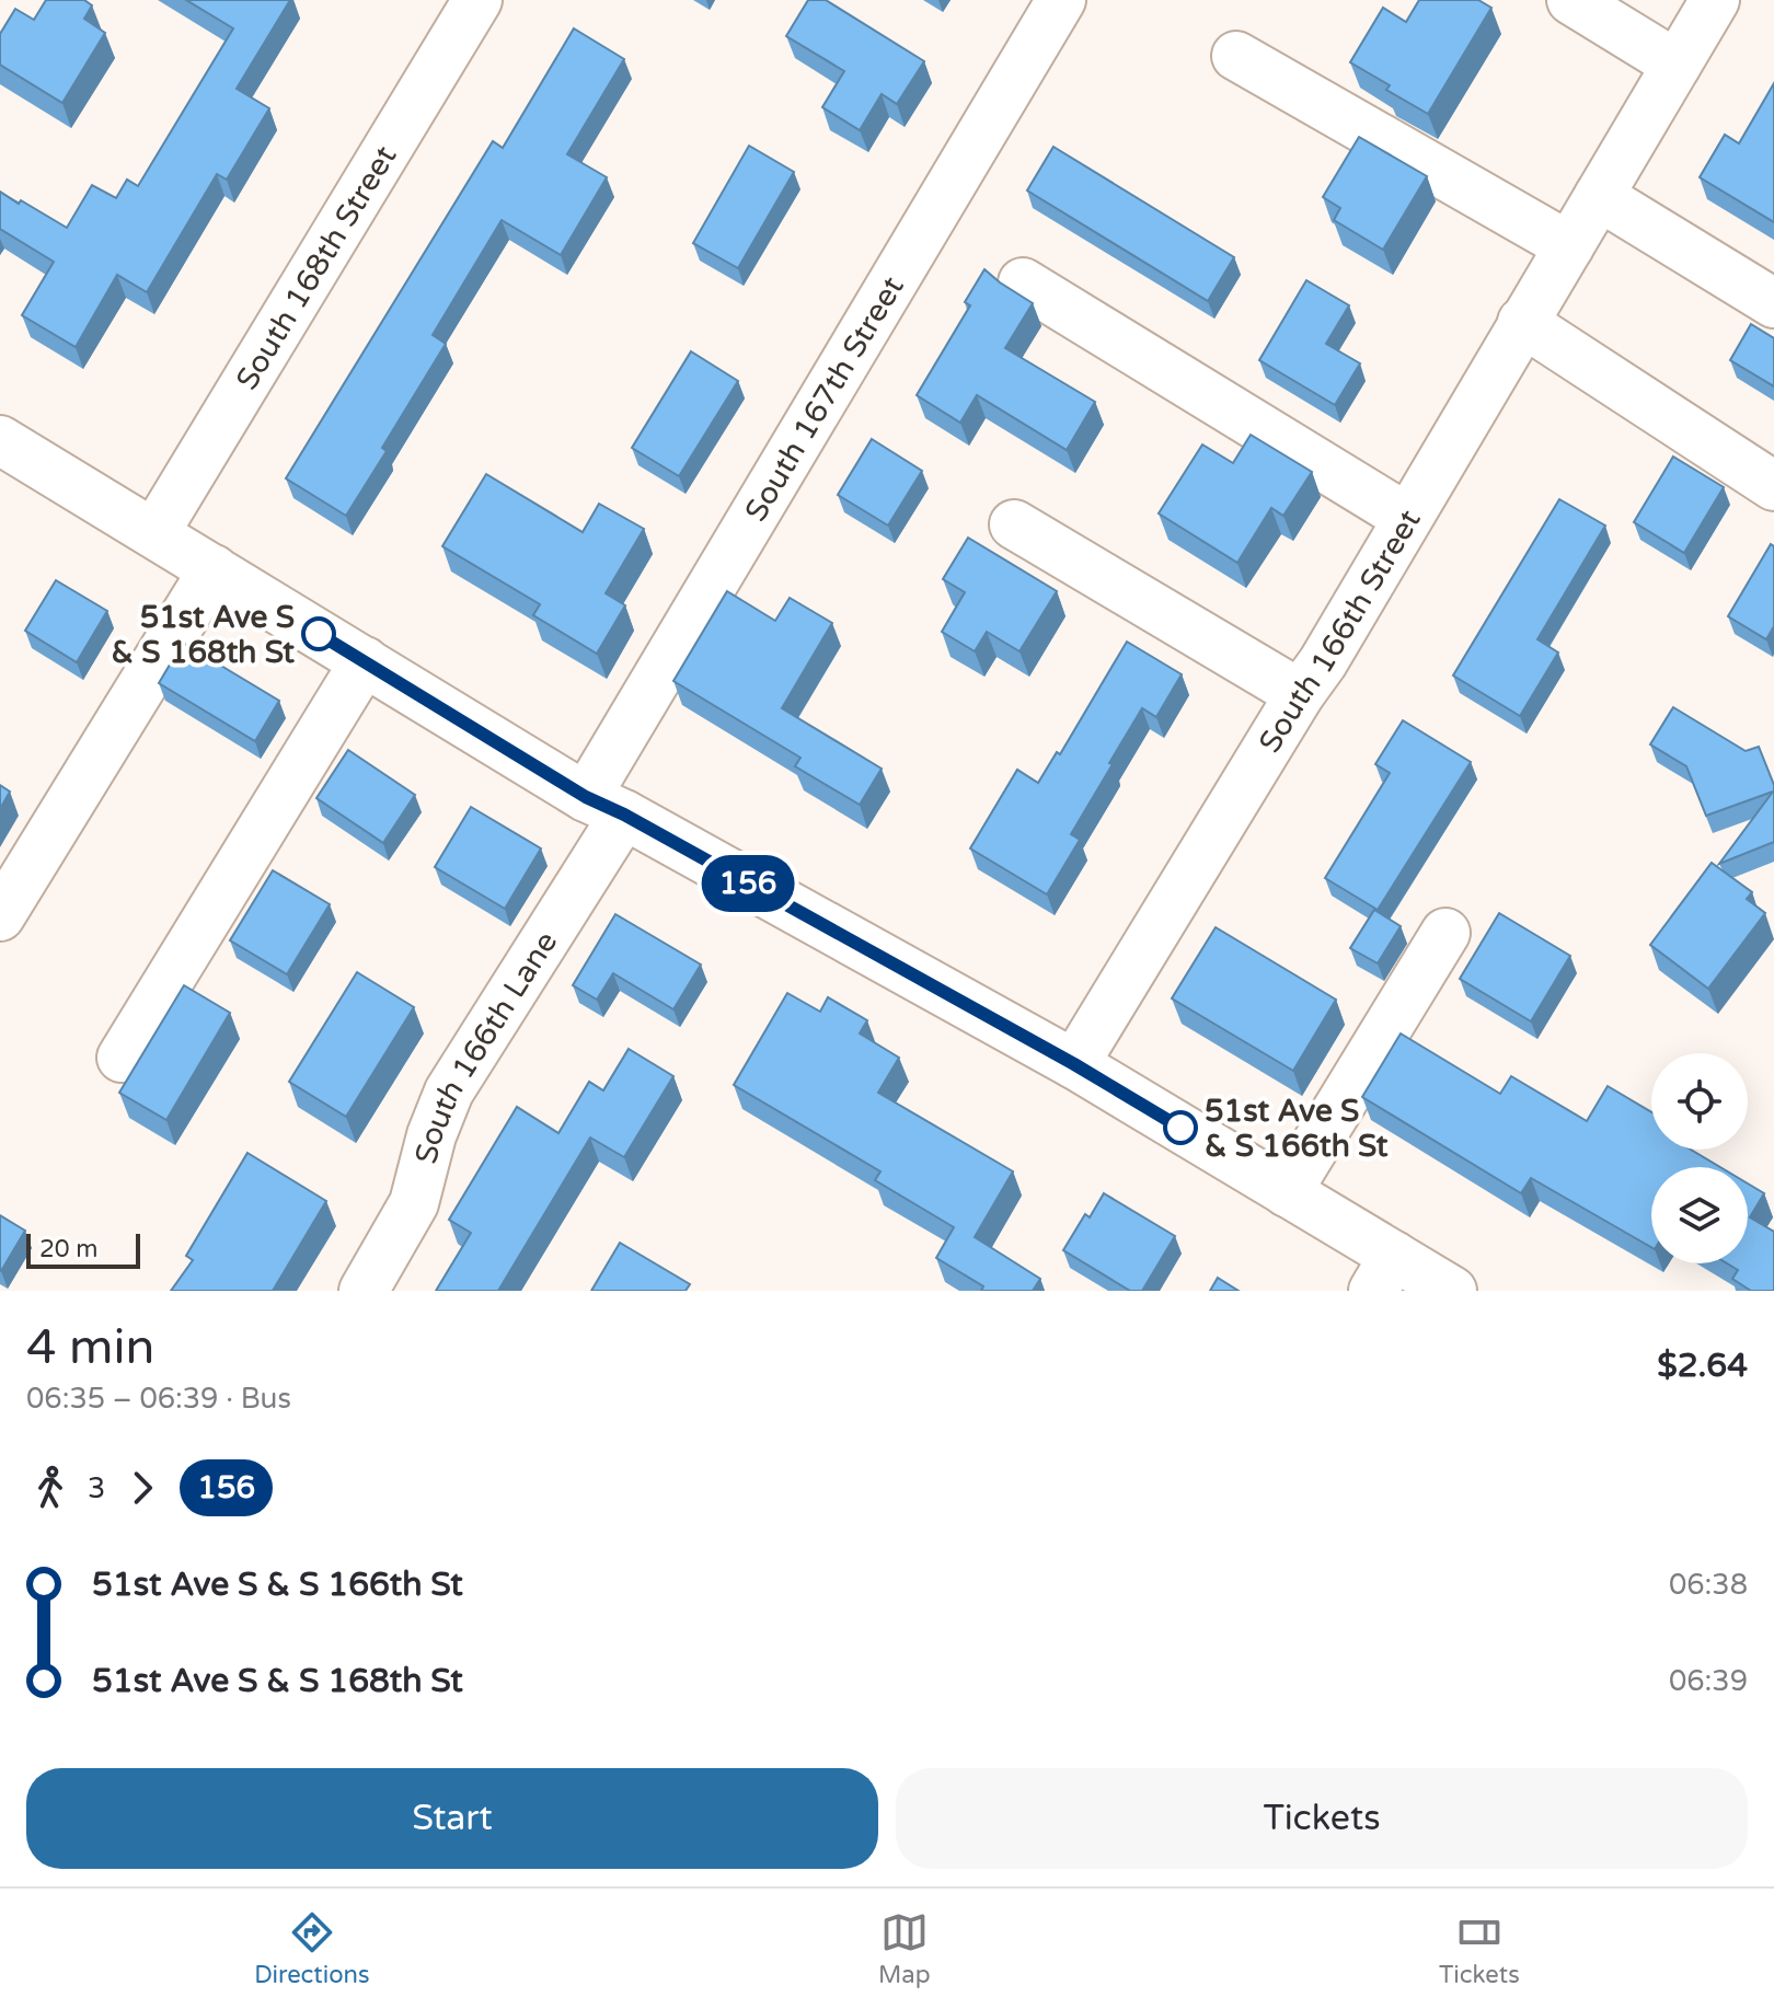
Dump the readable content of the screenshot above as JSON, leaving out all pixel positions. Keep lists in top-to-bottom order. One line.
{"streets":{"street":["South 168th Street","South 167th Street","South 166th Street","South 166th Lane"]},"crossings":[["South 167th Street","South 166th Lane"]],"places":["51st Ave S & S 168th St","51st Ave S & S 166th St"],"lines":["bus line 156"],"scale_bar":"20 m","page":{"on_map":"156","scale":"20 m","heading":["4 min","06:35 – 06:39 · Bus","$2.64"],"legs":["3","156"],"list":[{"name":"51st Ave S & S 166th St","value":"06:38"},{"name":"51st Ave S & S 168th St","value":"06:39"}],"buttons":["Start","Tickets"],"tabs":["Directions","Map","Tickets"]}}
